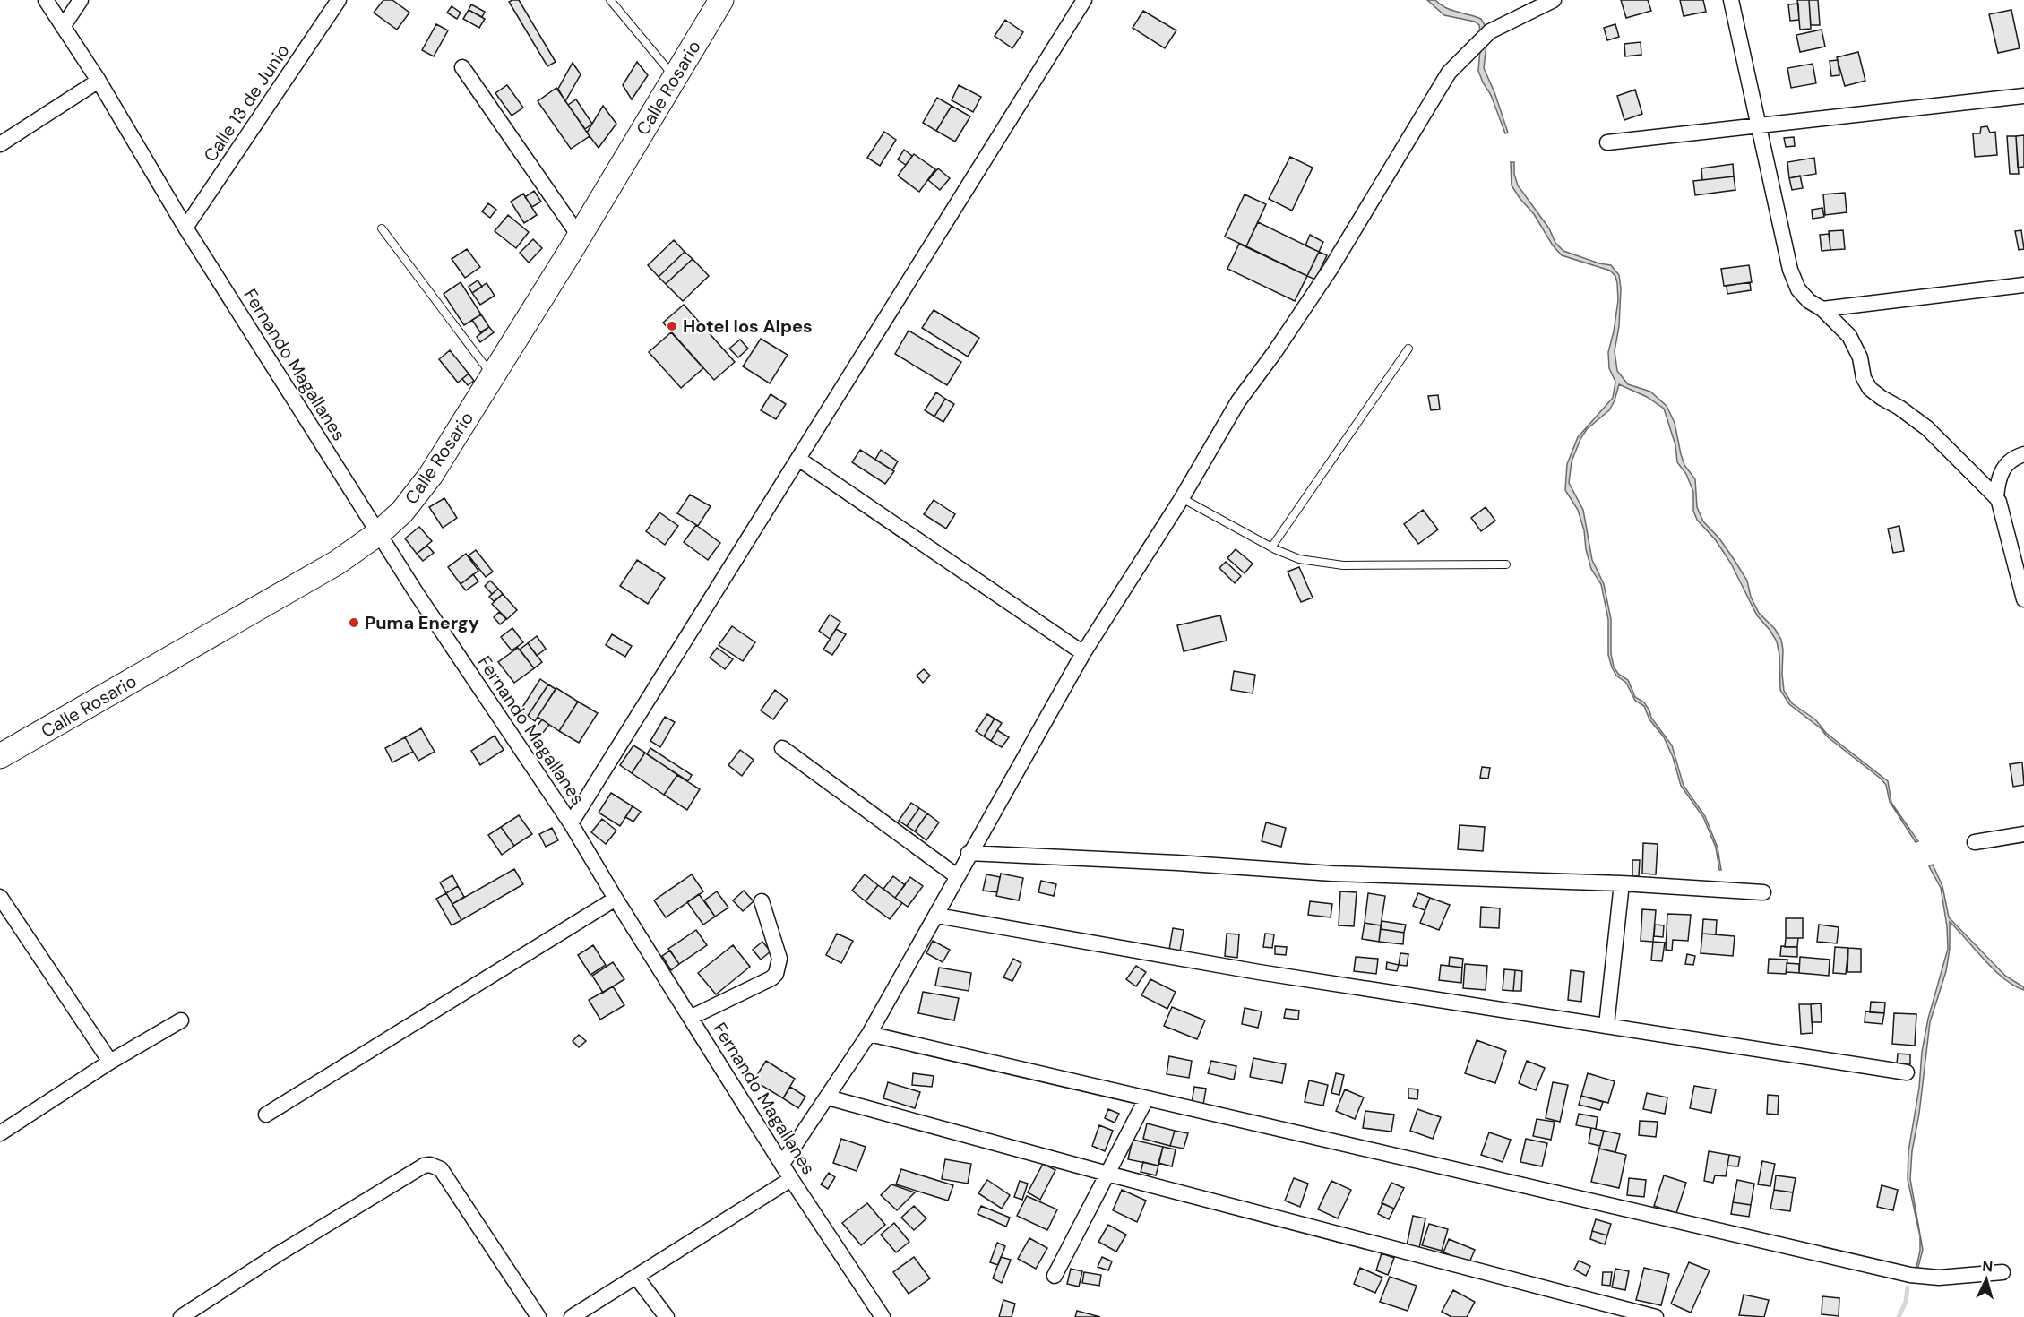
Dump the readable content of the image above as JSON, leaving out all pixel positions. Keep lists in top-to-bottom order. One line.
{"streets":{"main road":["Calle Rosario"],"street":["Calle 13 de Junio","Fernando Magallanes"]},"crossings":[["Calle Rosario","Fernando Magallanes"],["Calle 13 de Junio","Fernando Magallanes"]],"places":["Hotel los Alpes","Puma Energy"],"north":"top"}
